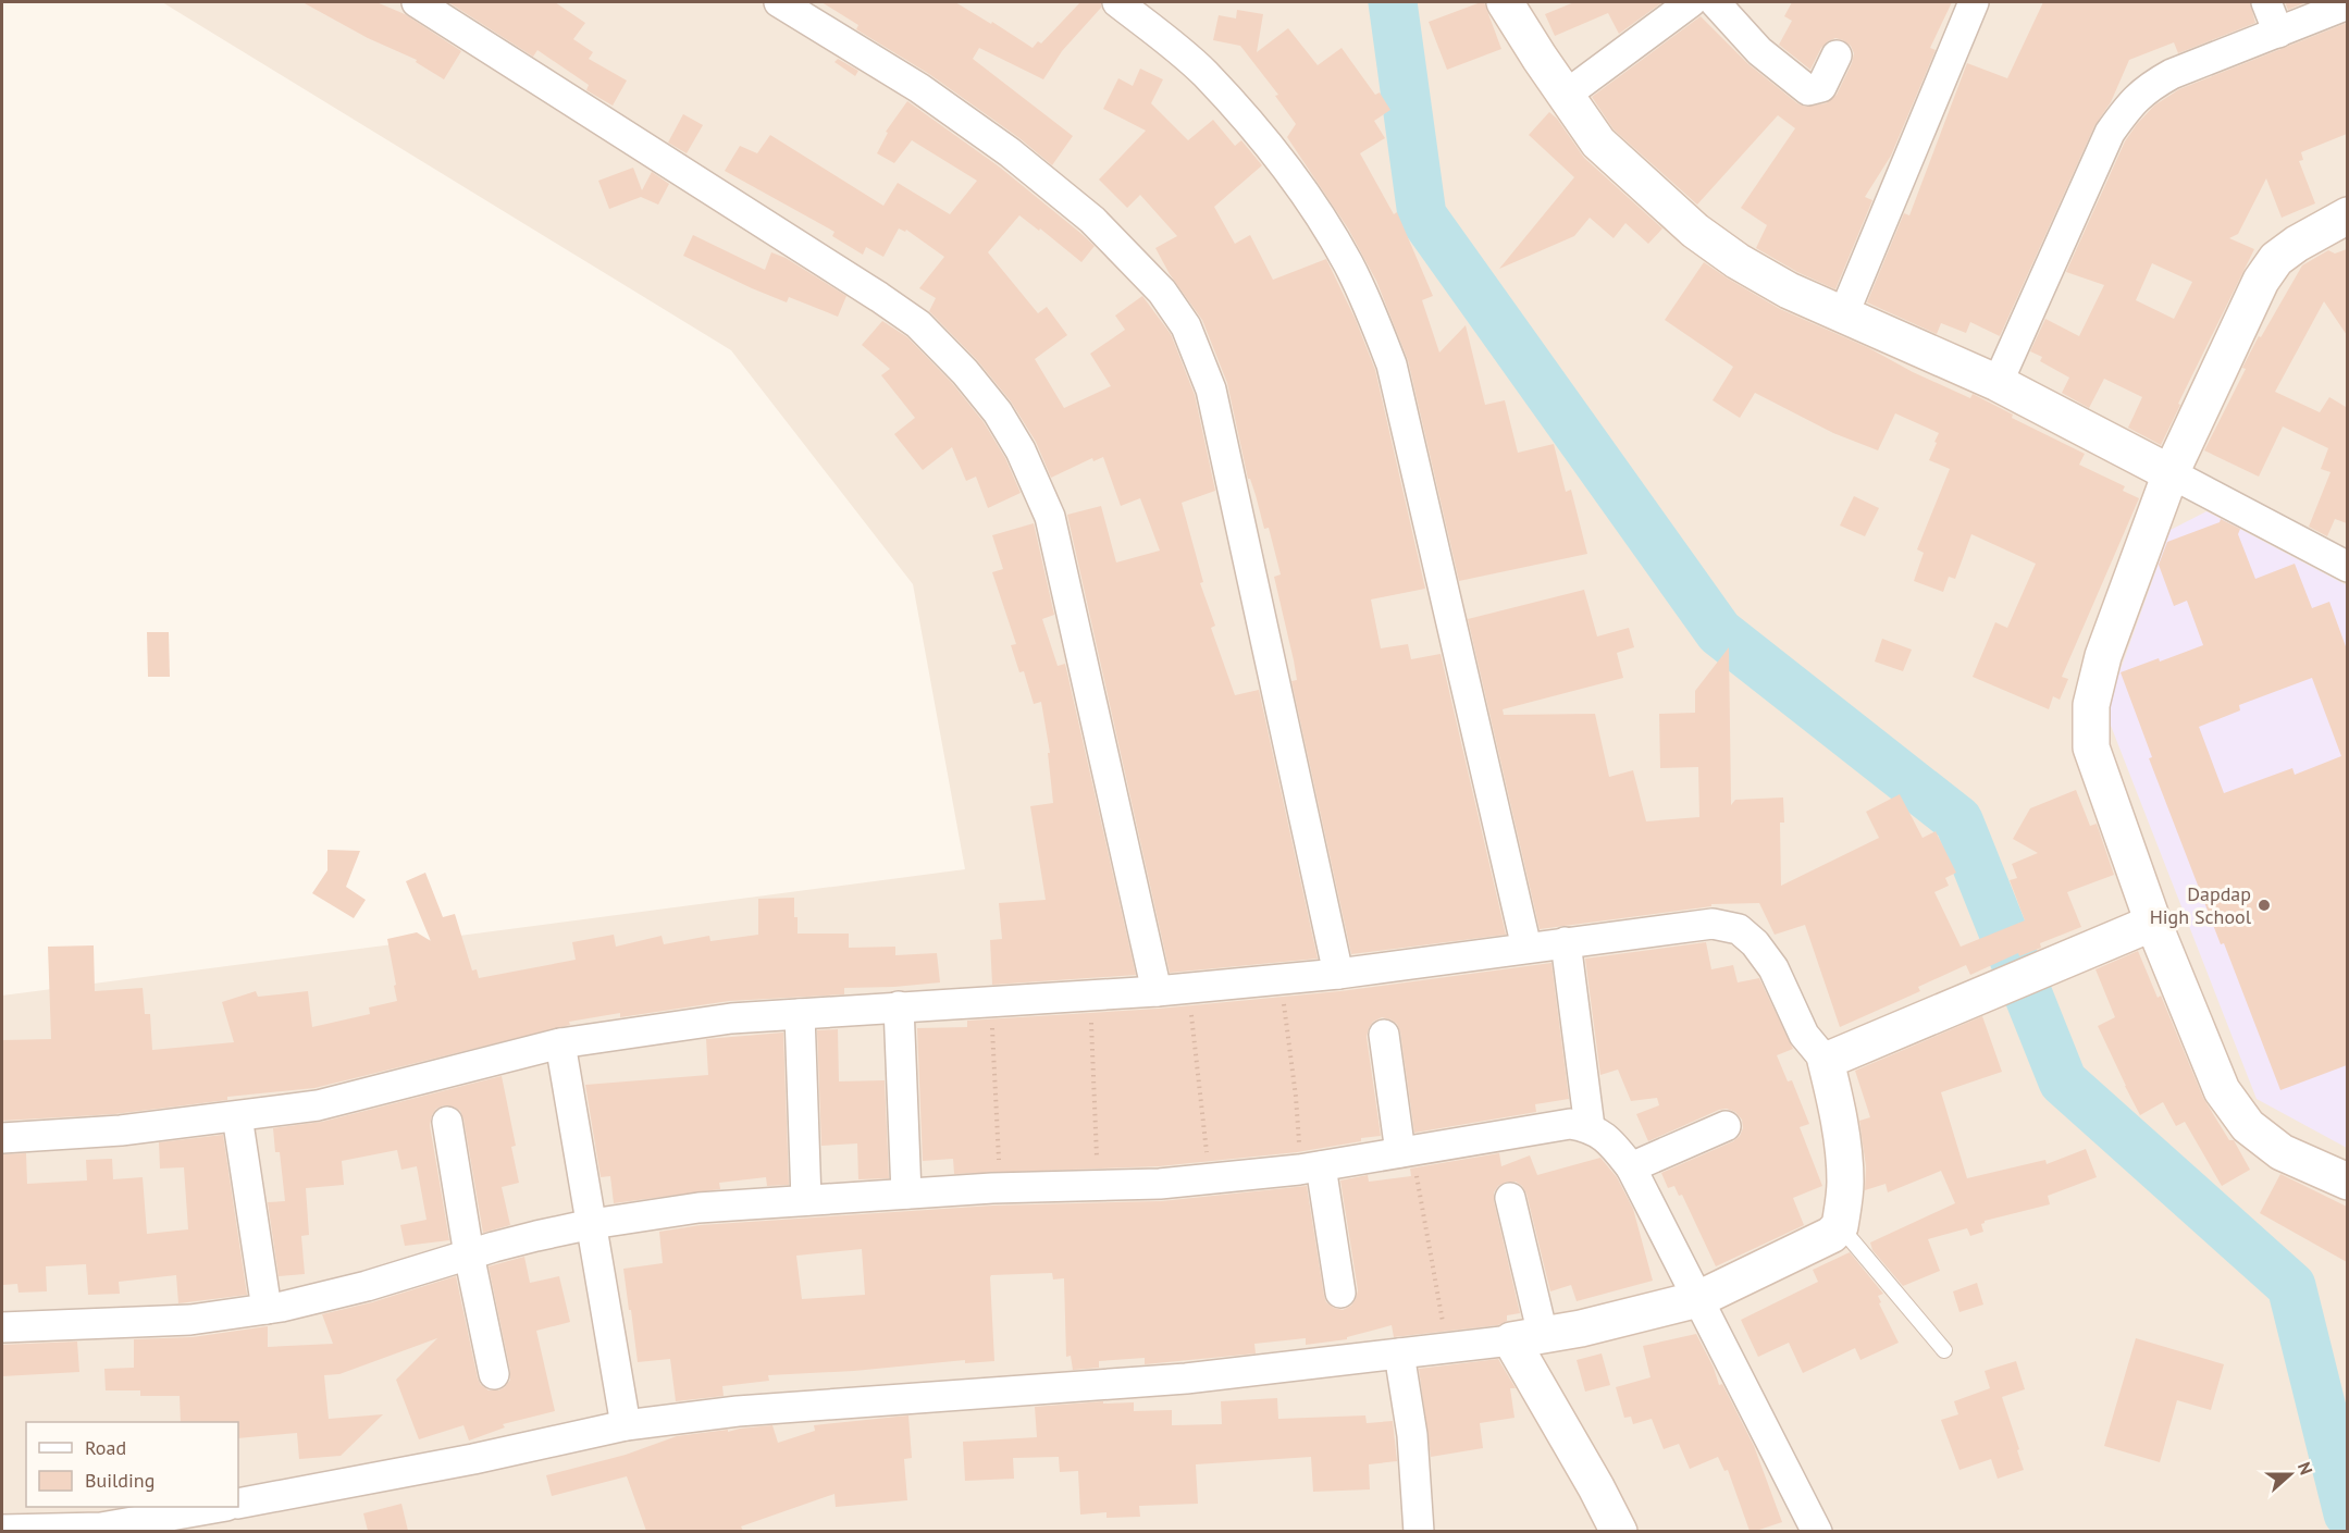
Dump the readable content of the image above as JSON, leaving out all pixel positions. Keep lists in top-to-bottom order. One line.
{"places":["Dapdap High School"],"legend":["Road","Building"],"north":"right"}
